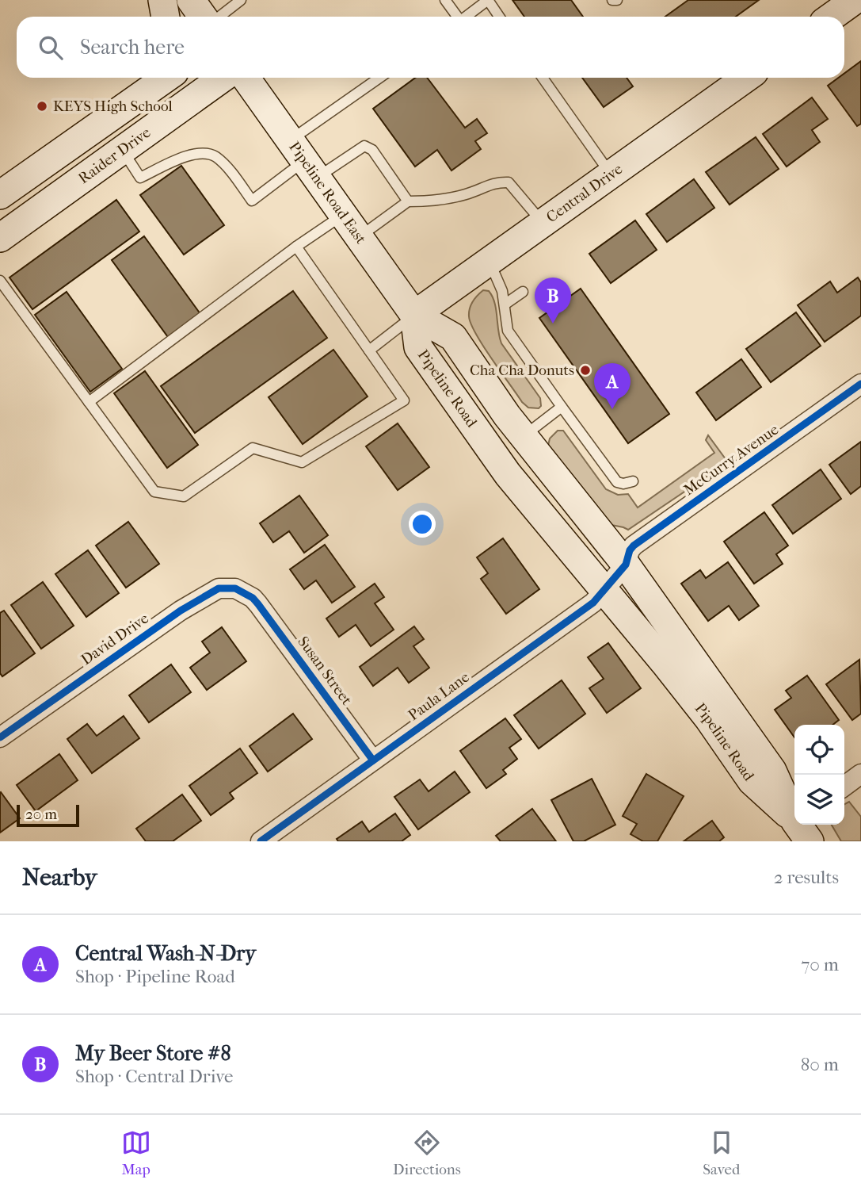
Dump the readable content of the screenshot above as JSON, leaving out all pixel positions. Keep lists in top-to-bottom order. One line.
{"streets":{"main road":["Raider Drive","Pipeline Road East","Central Drive","Pipeline Road"],"street":["McCurry Avenue","David Drive","Susan Street","Paula Lane"]},"crossings":[["Pipeline Road East","Central Drive"],["Pipeline Road East","Pipeline Road"],["Central Drive","Pipeline Road"],["Pipeline Road","McCurry Avenue"],["Pipeline Road","Paula Lane"],["McCurry Avenue","Paula Lane"],["David Drive","Susan Street"],["Susan Street","Paula Lane"]],"places":["KEYS High School","Cha Cha Donuts"],"scale_bar":"20 m","page":{"search":"Search here","pins":["B","A"],"scale":"20 m","heading":["Nearby","2 results"],"list":[{"mark":"A","name":"Central Wash-N-Dry","note":"Shop · Pipeline Road","value":"70 m"},{"mark":"B","name":"My Beer Store #8","note":"Shop · Central Drive","value":"80 m"}],"nav":["Map","Directions","Saved"]}}
